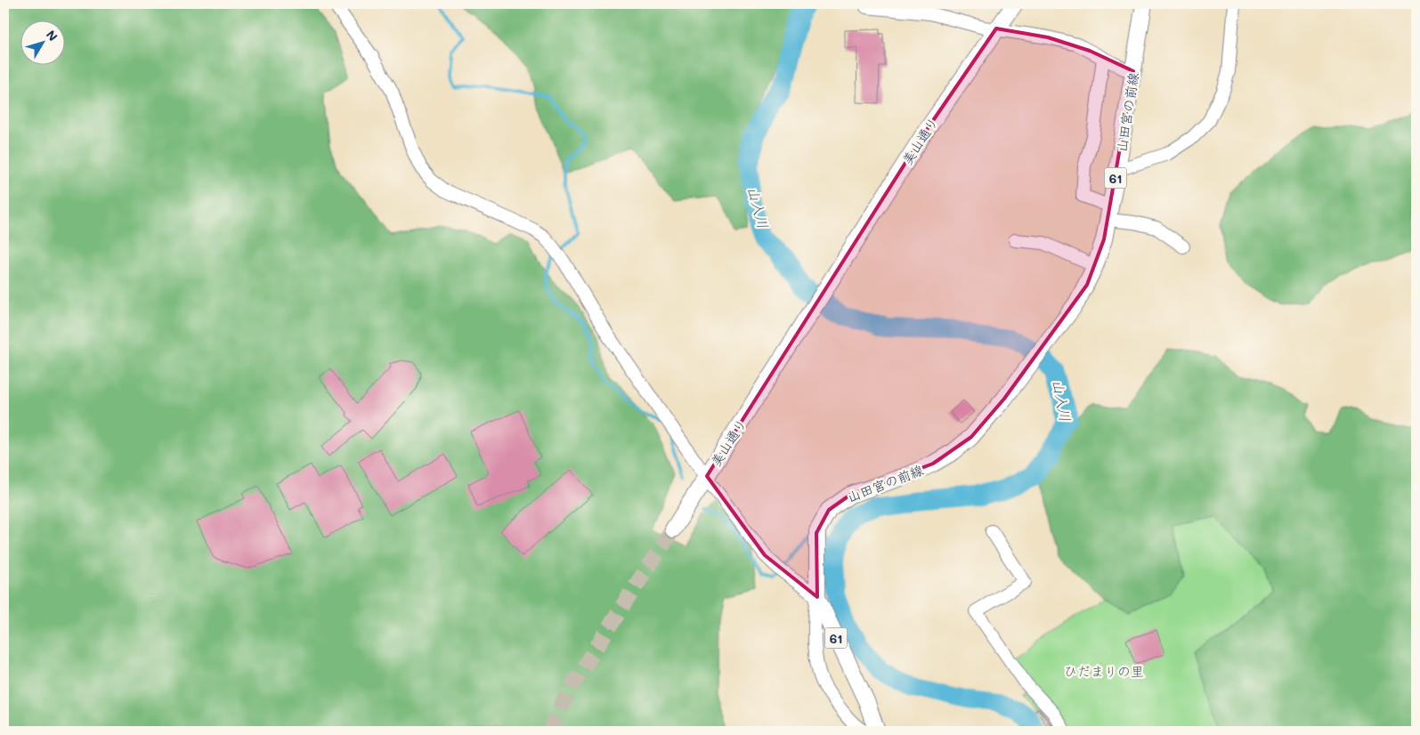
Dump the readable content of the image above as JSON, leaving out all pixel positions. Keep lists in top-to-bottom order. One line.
{"streets":{"main road":["山田宮の前線","美山通り","61"]},"crossings":[["山田宮の前線","61"]],"water":["山入川"],"parks":["ひだまりの里"],"north":"top right"}
